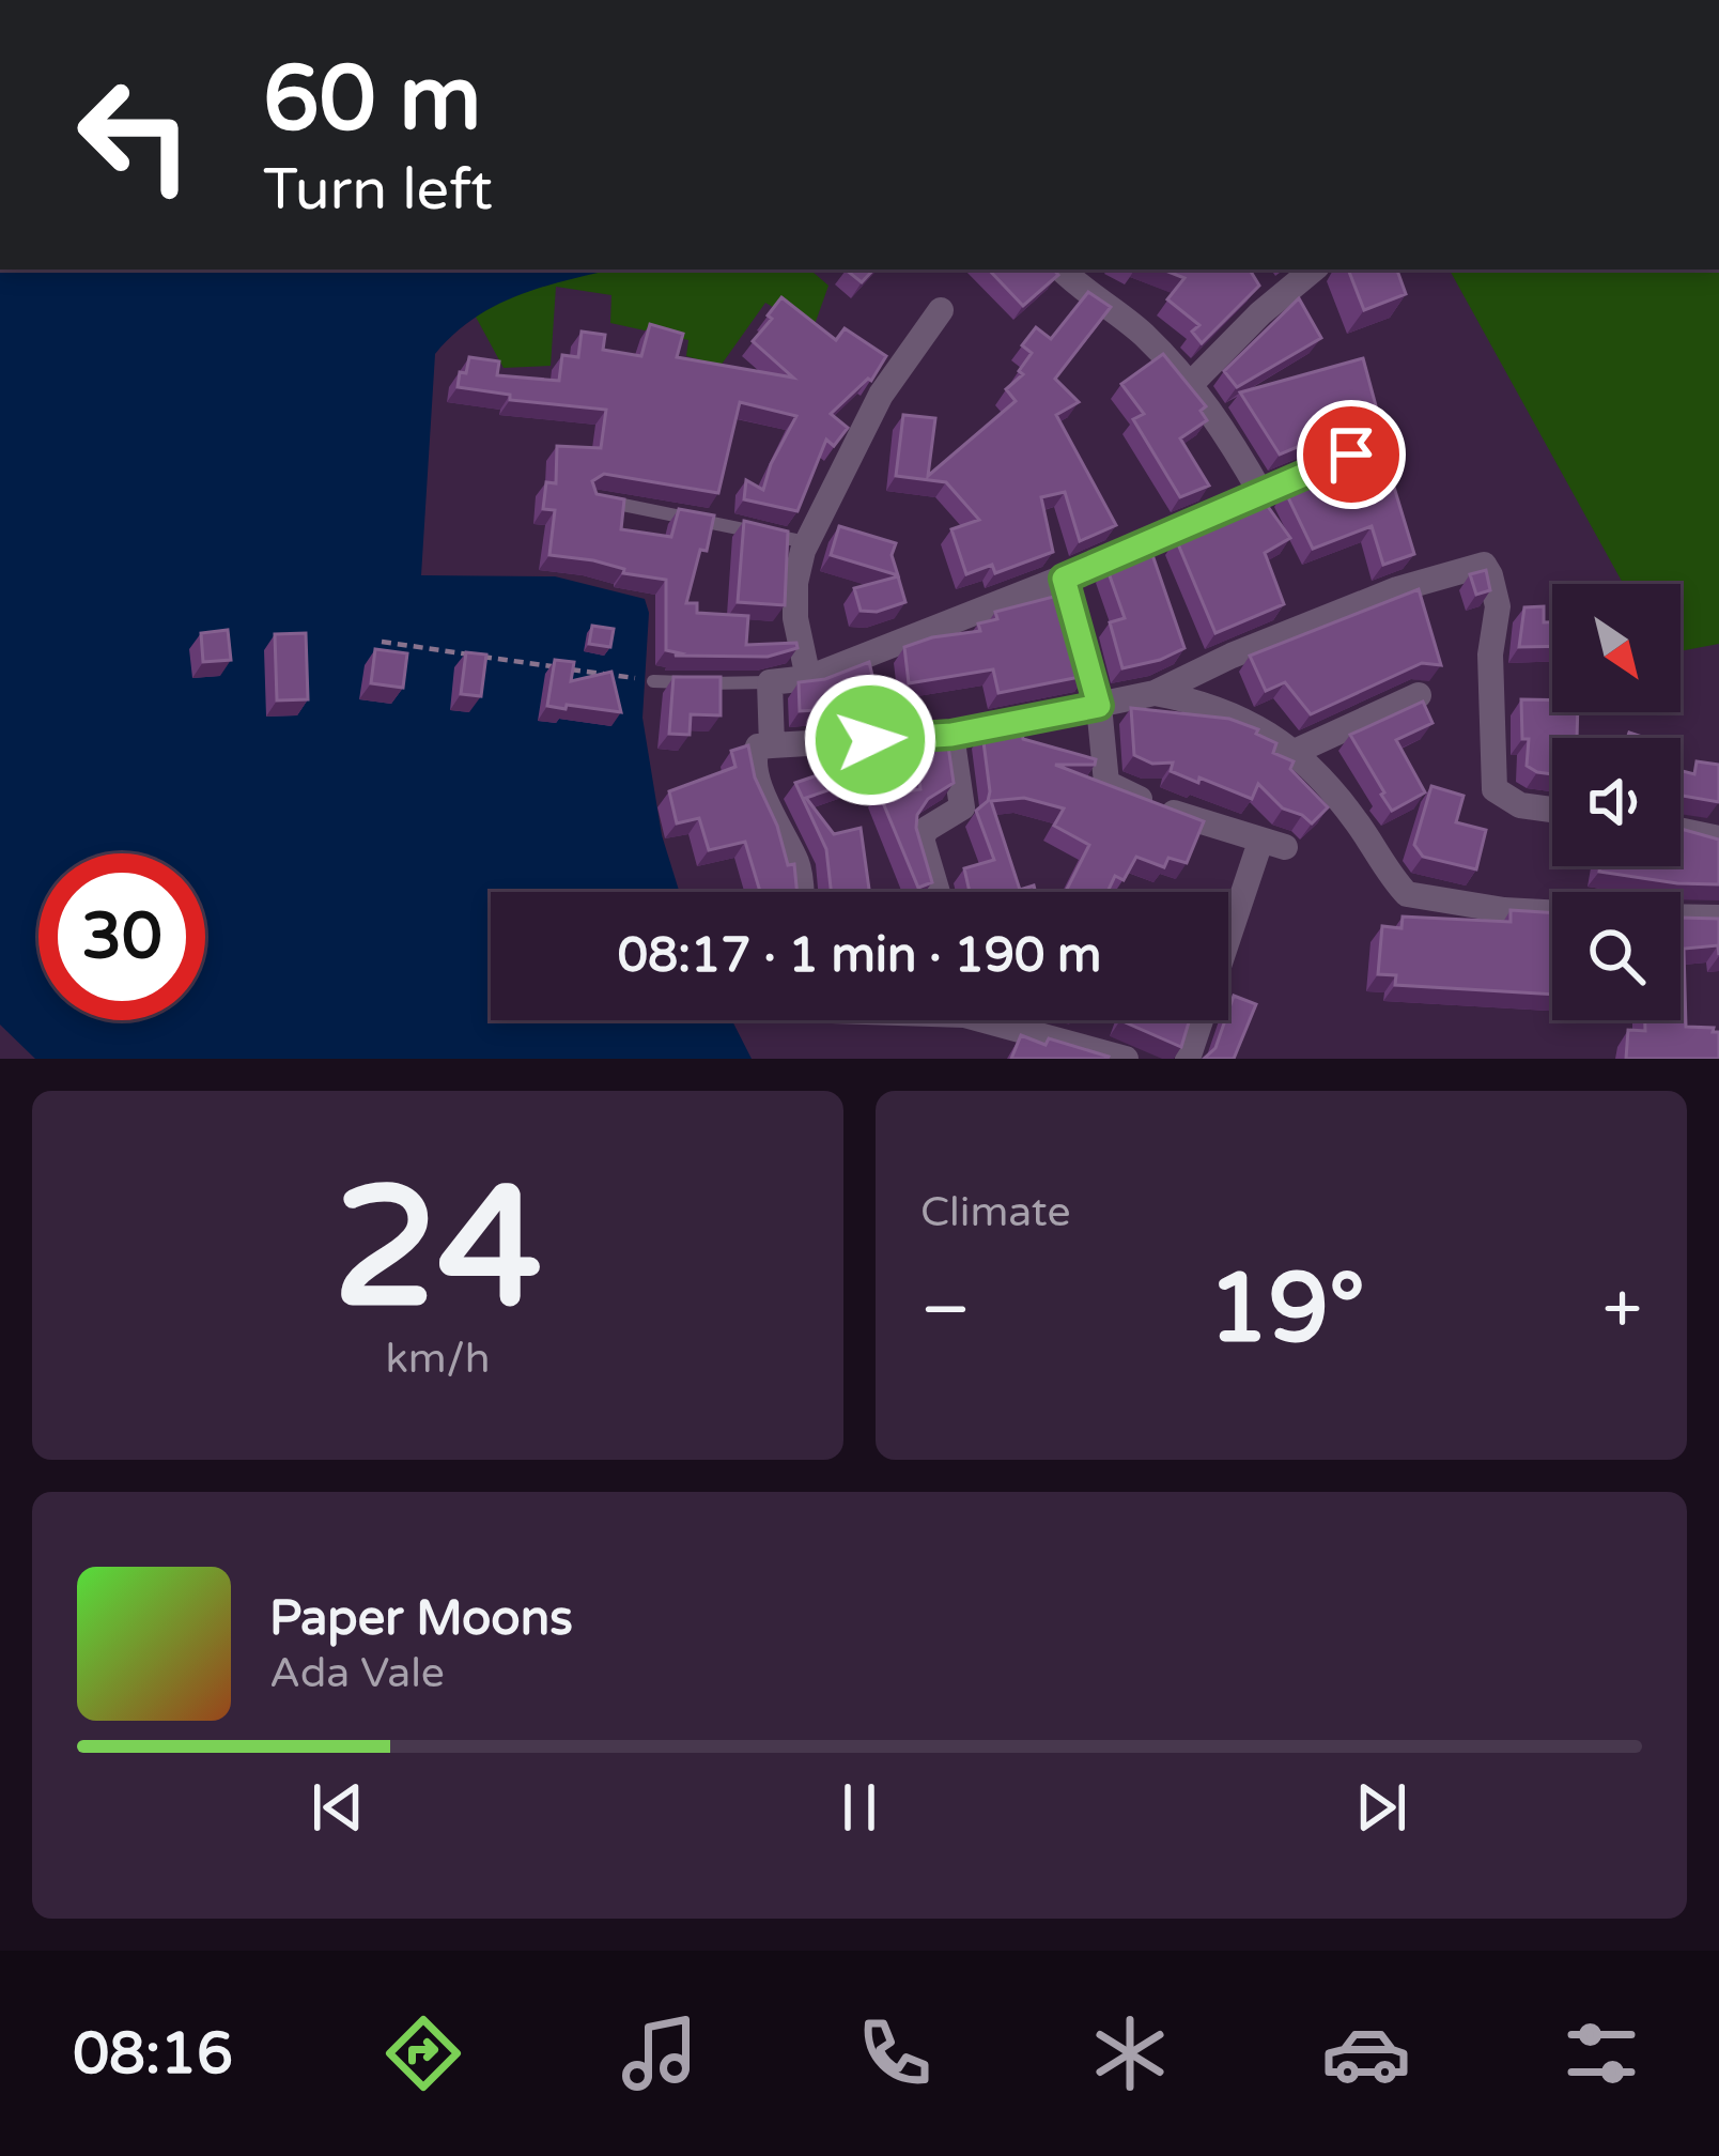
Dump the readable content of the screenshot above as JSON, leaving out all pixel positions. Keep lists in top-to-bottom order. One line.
{"north":"bottom right","page":{"turn":["60 m","Turn left"],"limit":"30","trip":"08:17 · 1 min · 190 m","tile":[["24","km/h"],"Climate"],"heat":["−","19°","+"],"song":["Paper Moons","Ada Vale"],"tabs":"08:16"}}
